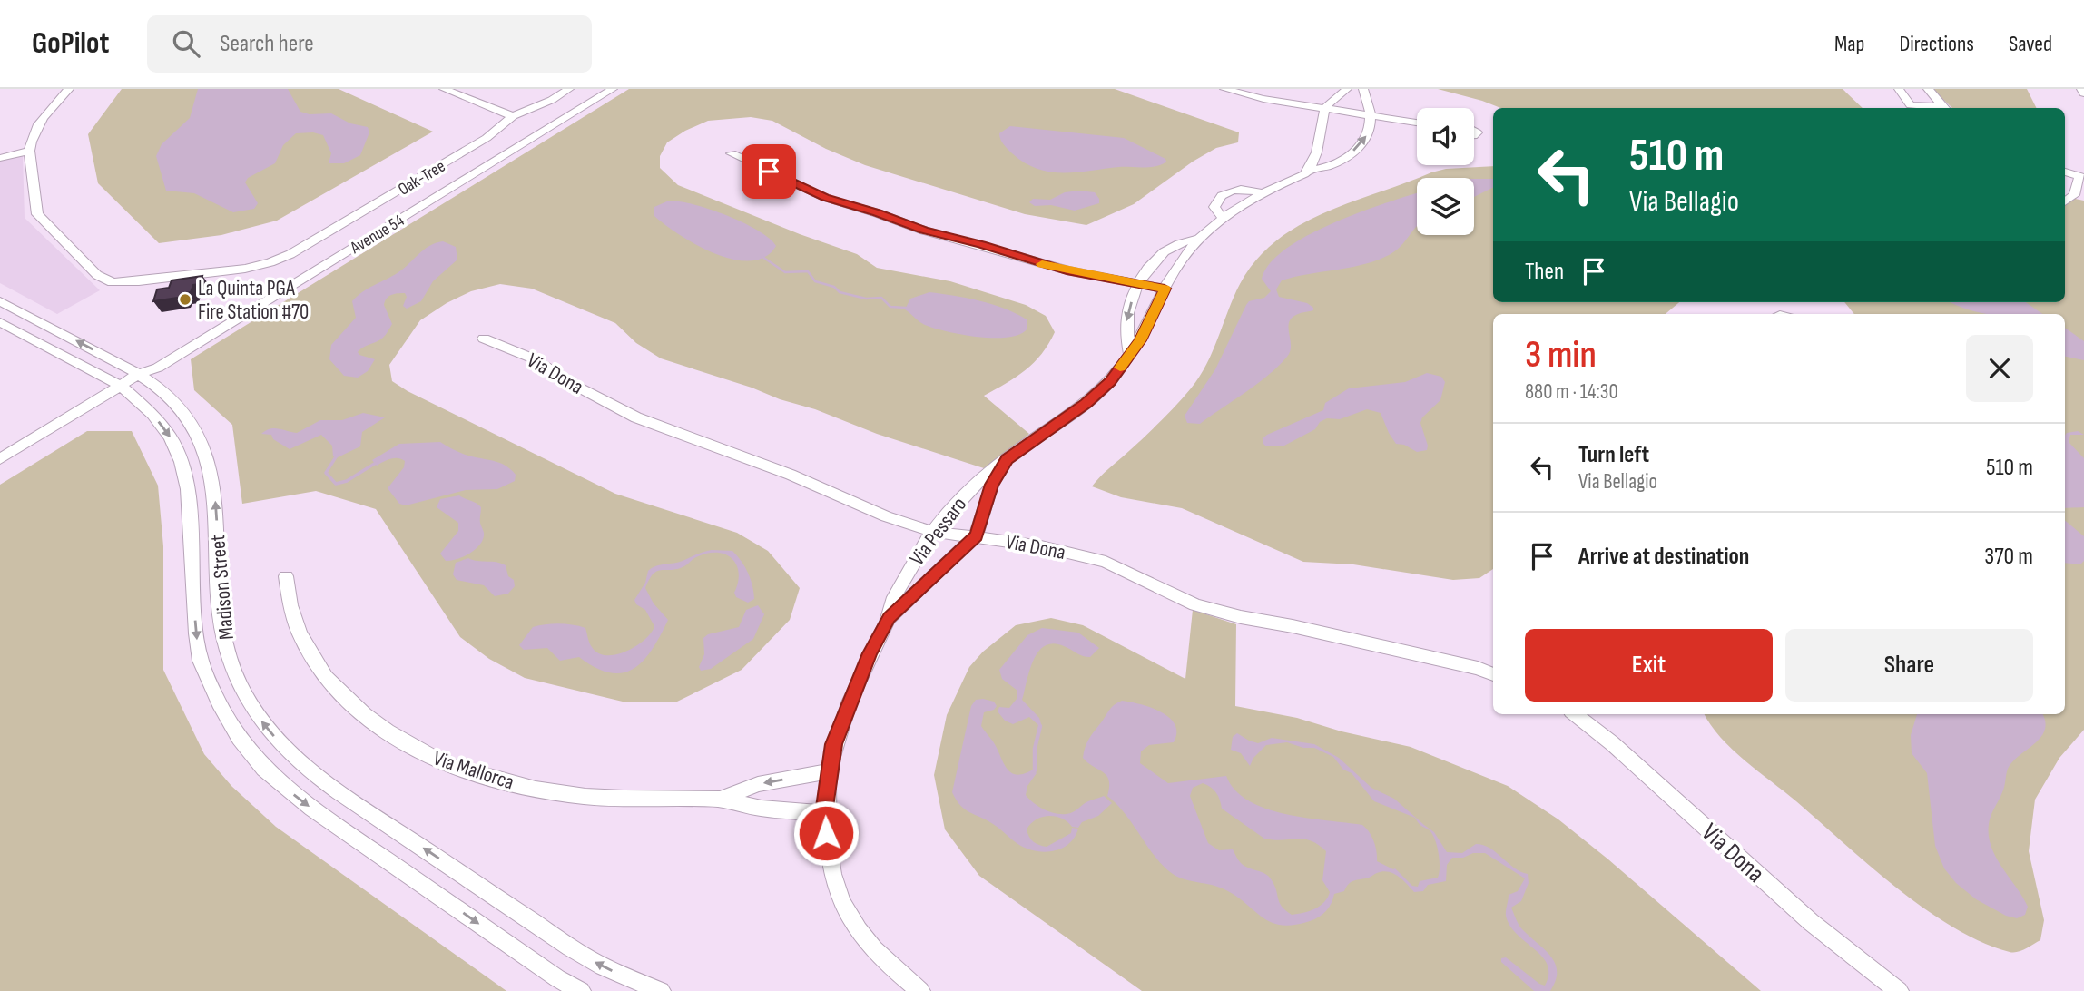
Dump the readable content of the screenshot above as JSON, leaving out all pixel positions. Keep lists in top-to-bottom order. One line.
{"streets":{"street":["Oak-Tree","Avenue 54","Via Dona","Via Pessaro","Madison Street","Via Mallorca"]},"crossings":[["Avenue 54","Madison Street"],["Via Dona","Via Pessaro"],["Via Pessaro","Via Mallorca"]],"places":["La Quinta PGA Fire Station #70"],"page":{"header":"GoPilot","search":"Search here","nav":["Map","Directions","Saved"],"turn":["510 m","Via Bellagio"],"then":"Then","heading":["3 min","880 m · 14:30"],"list":[{"name":"Turn left","note":"Via Bellagio","value":"510 m"},{"name":"Arrive at destination","value":"370 m"}],"buttons":["Exit","Share"]}}
